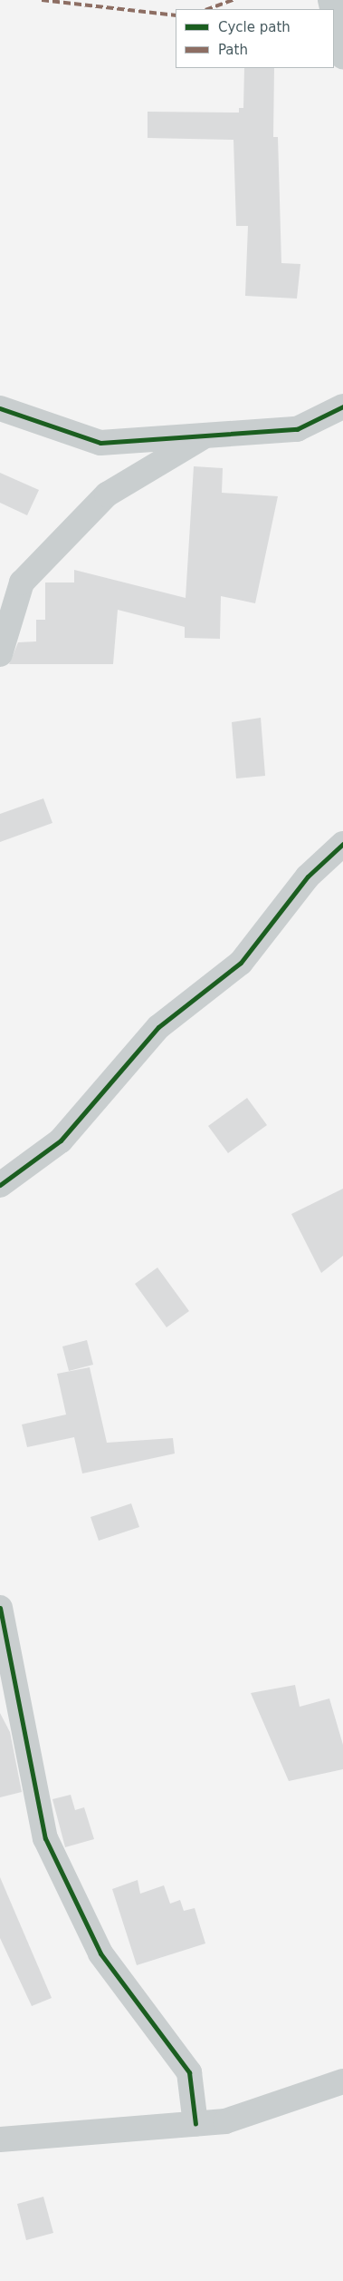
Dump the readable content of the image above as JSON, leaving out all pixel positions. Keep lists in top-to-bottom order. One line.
{"legend":["Cycle path","Path"]}
